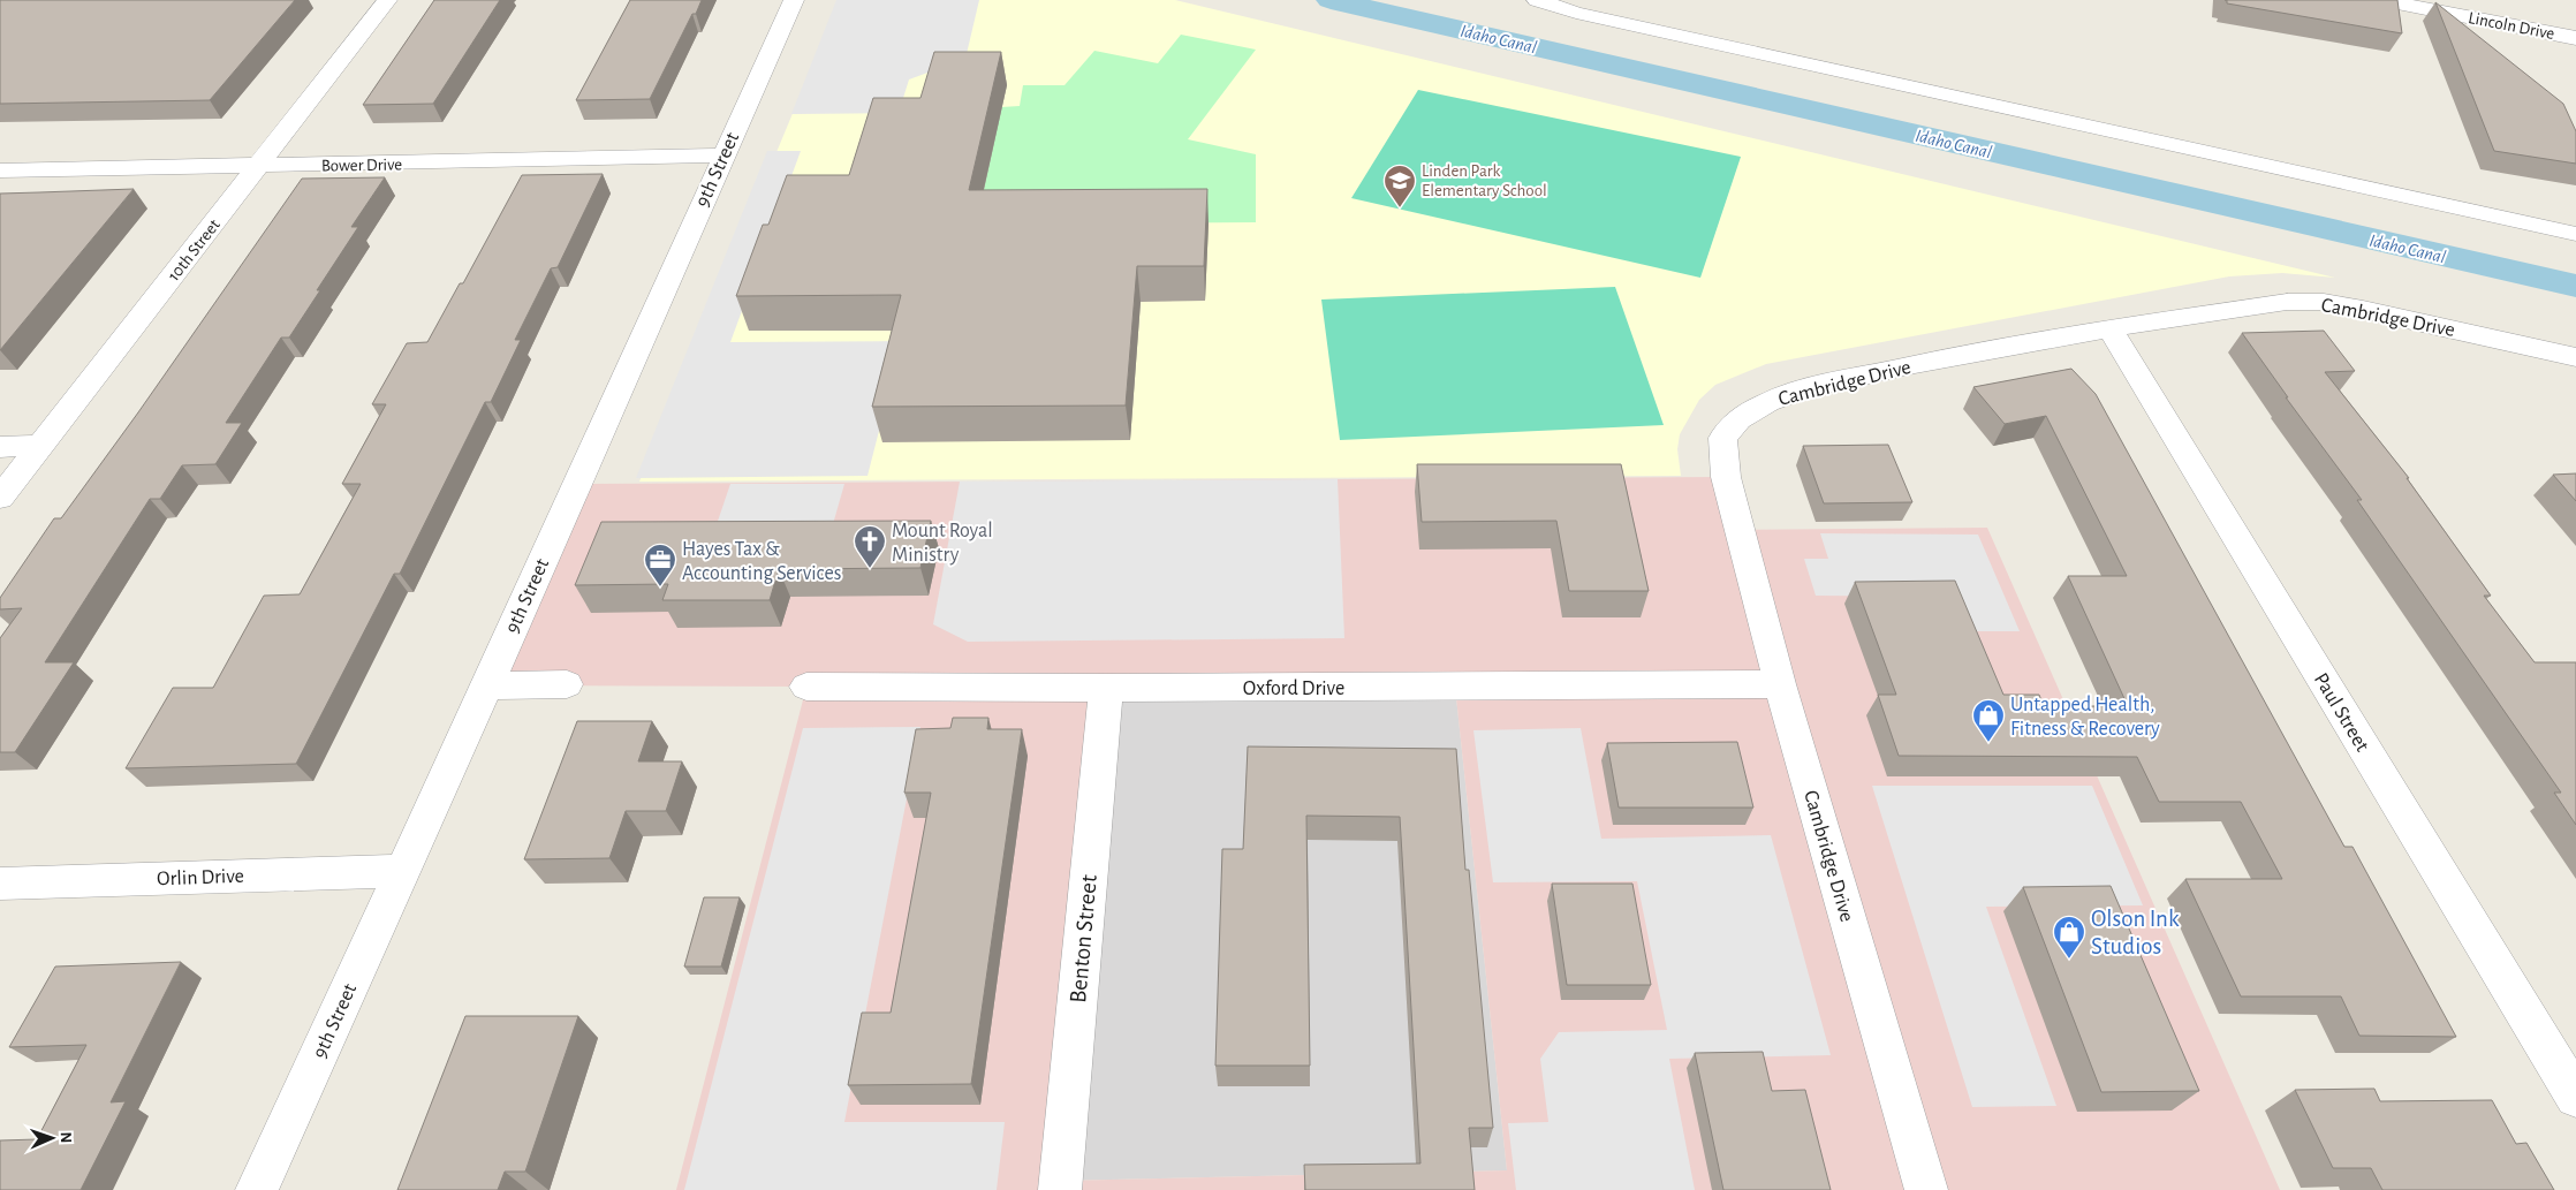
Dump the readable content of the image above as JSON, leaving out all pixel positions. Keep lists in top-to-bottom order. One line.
{"streets":{"street":["Lincoln Drive","Bower Drive","9th Street","10th Street","Cambridge Drive","Oxford Drive","Paul Street","Orlin Drive","Benton Street"]},"crossings":[["Bower Drive","9th Street"],["Bower Drive","10th Street"],["9th Street","Orlin Drive"],["Cambridge Drive","Oxford Drive"],["Cambridge Drive","Paul Street"],["Oxford Drive","Benton Street"]],"water":["Idaho Canal"],"places":{"school or university":["Linden Park Elementary School"],"church":["Mount Royal Ministry"],"office":["Hayes Tax & Accounting Services"],"shop":["Untapped Health, Fitness & Recovery","Olson Ink Studios"]},"north":"right"}
